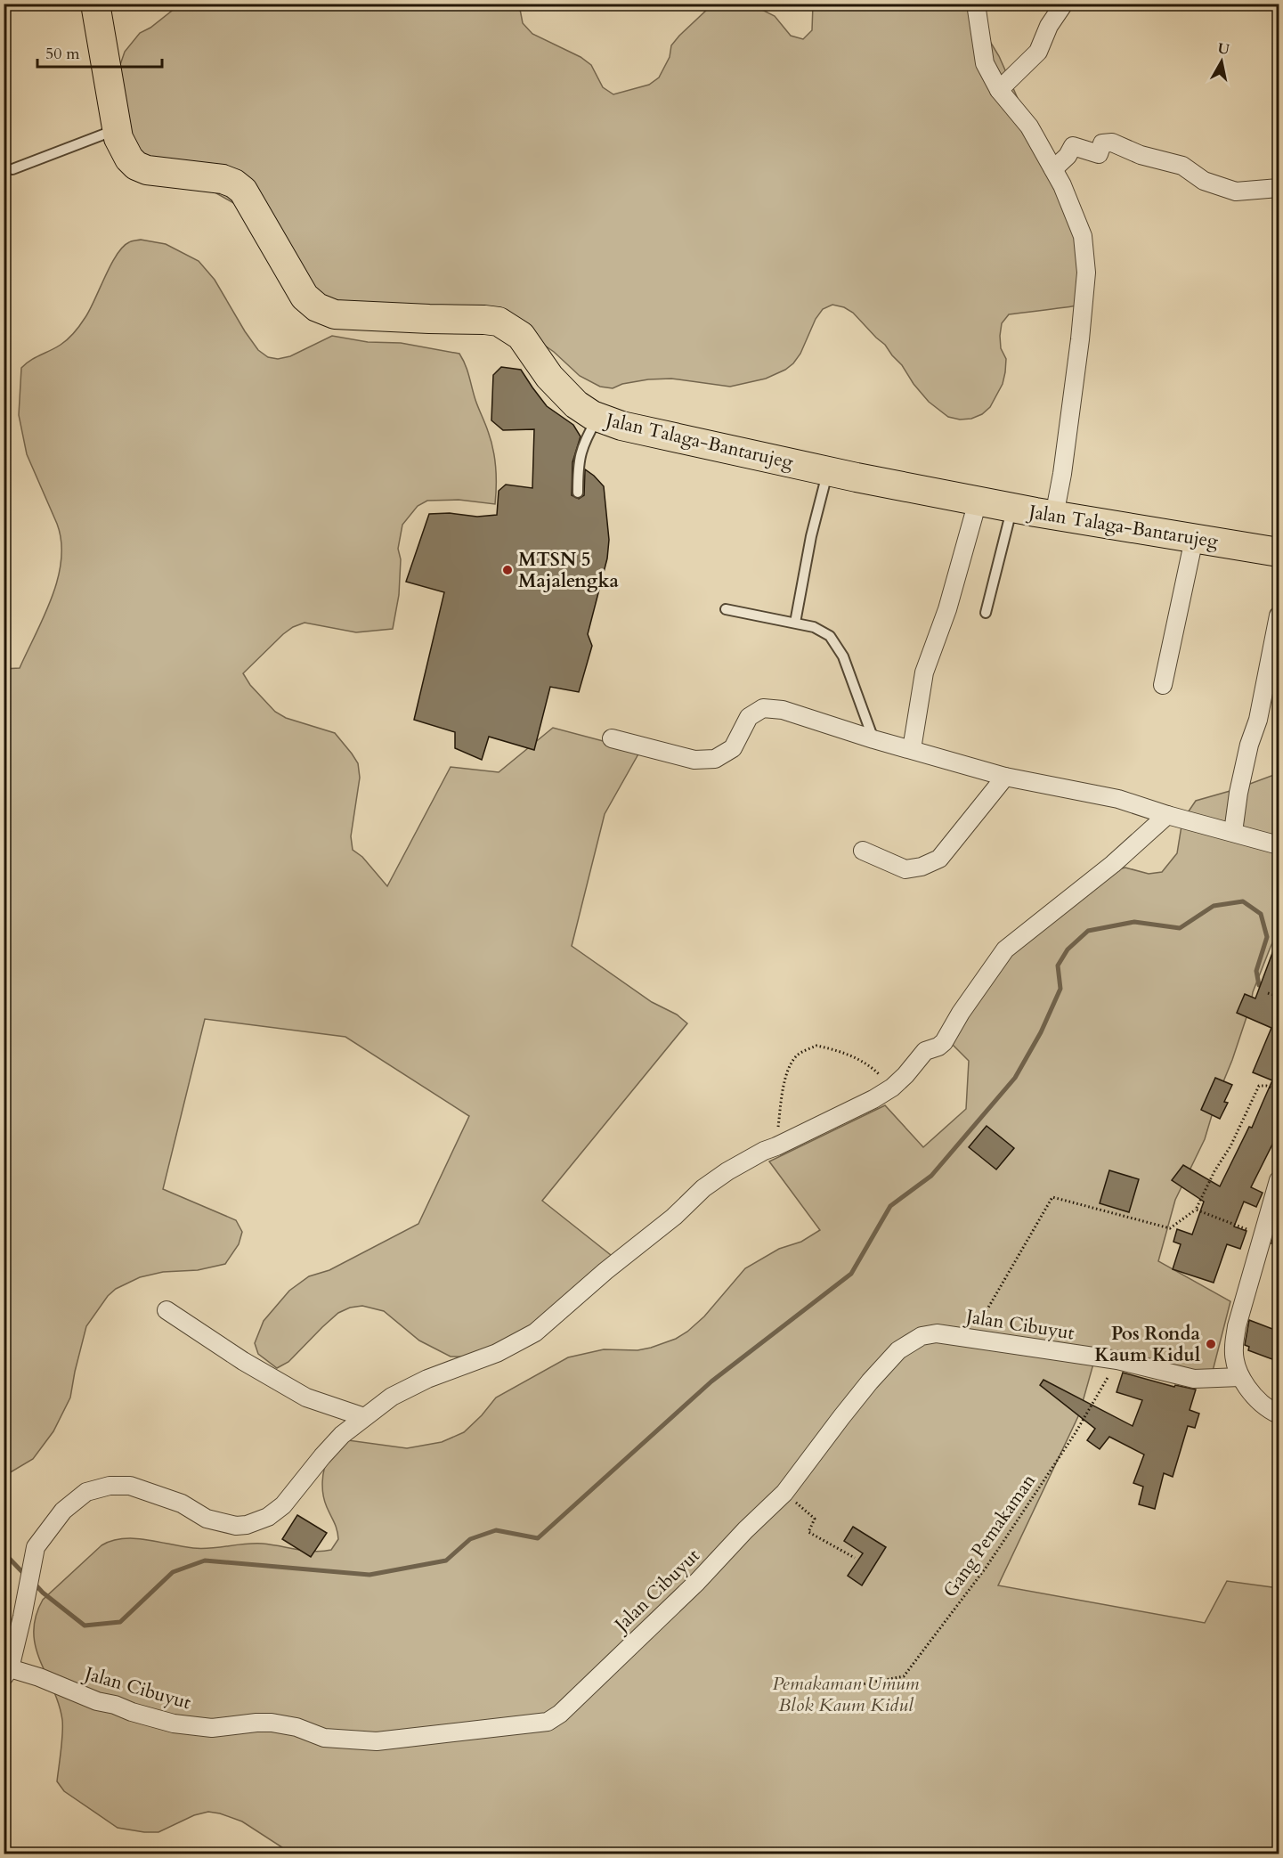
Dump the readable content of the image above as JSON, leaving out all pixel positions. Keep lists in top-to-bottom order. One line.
{"streets":{"main road":["Jalan Talaga-Bantarujeg"],"street":["Jalan Cibuyut"],"path":["Gang Pemakaman"]},"crossings":[["Jalan Cibuyut","Gang Pemakaman"]],"parks":["Pemakaman Umum Blok Kaum Kidul"],"places":["MTSN 5 Majalengka","Pos Ronda Kaum Kidul"],"scale_bar":"50 m","north":"top"}
